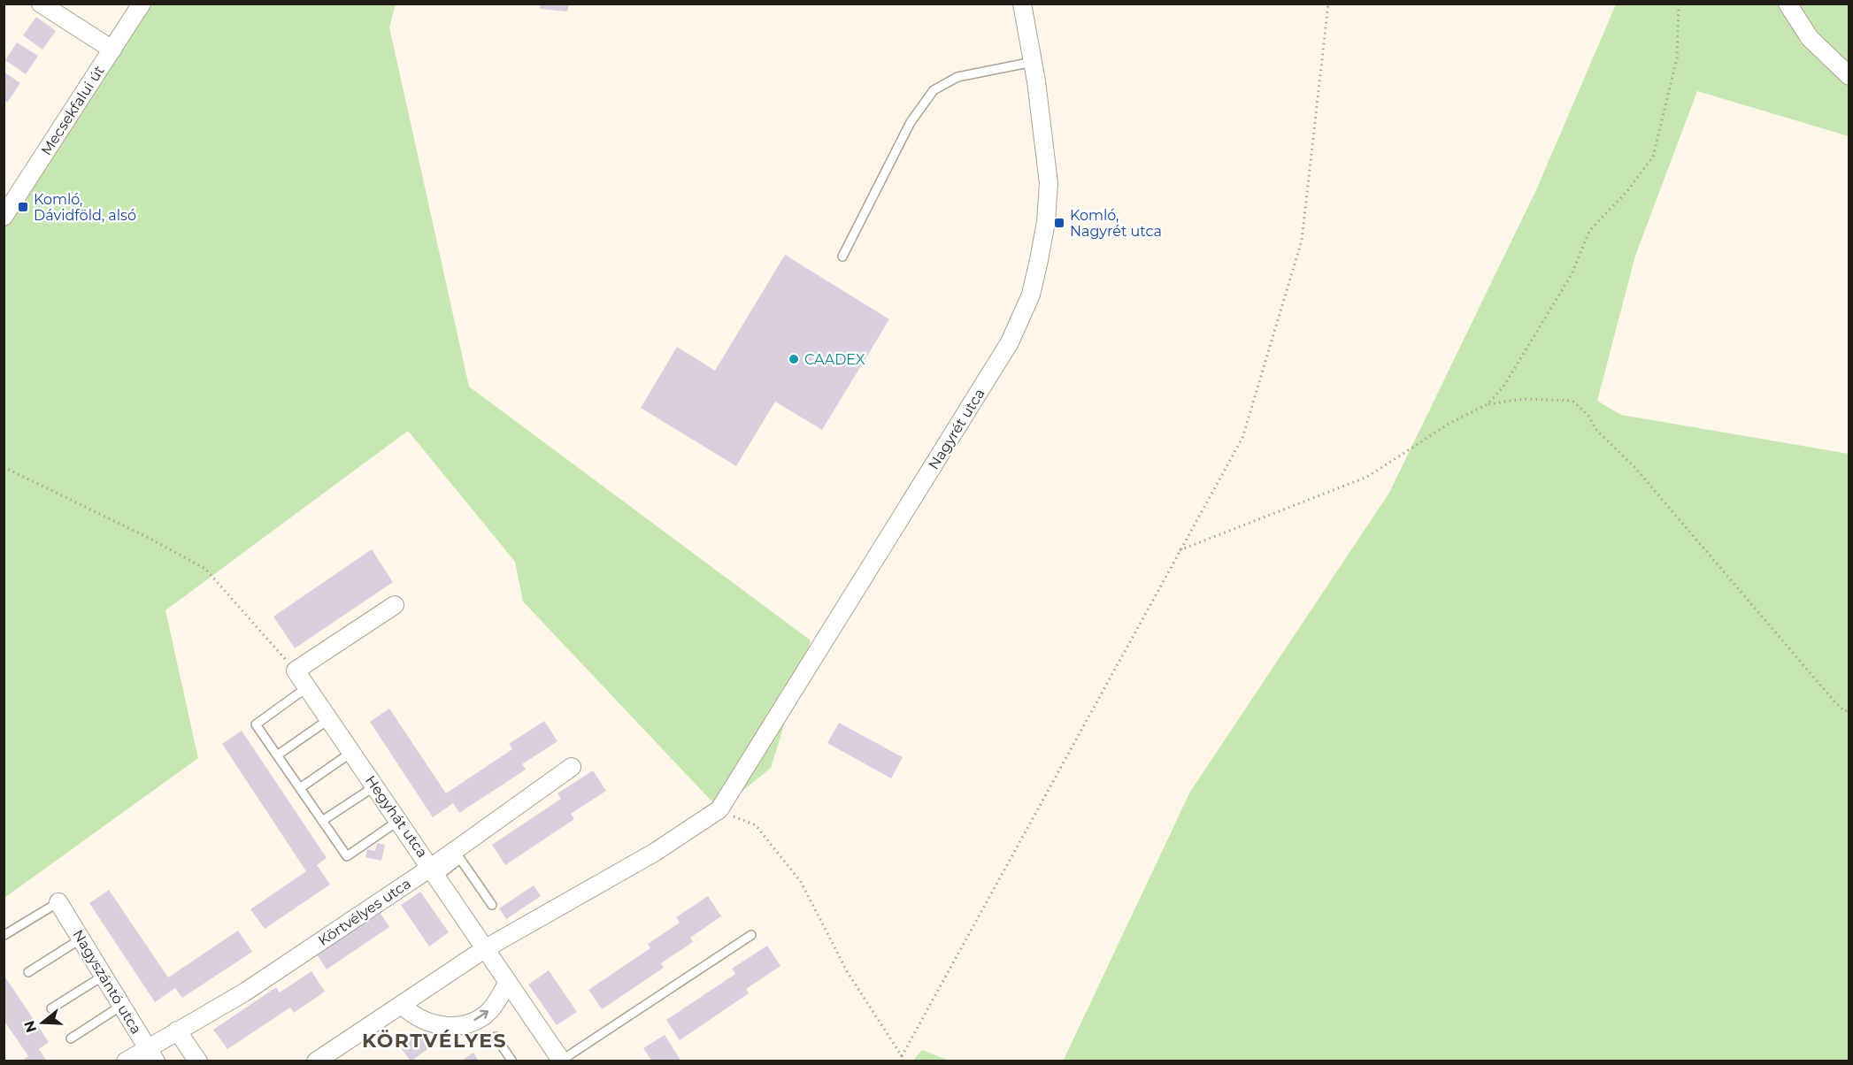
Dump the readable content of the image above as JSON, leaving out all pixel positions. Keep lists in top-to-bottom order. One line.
{"streets":{"street":["Mecsekfalui út","Nagyrét utca","Hegyhát utca","Körtvélyes utca","Nagyszántó utca"]},"crossings":[["Hegyhát utca","Körtvélyes utca"],["Körtvélyes utca","Nagyszántó utca"]],"districts":["KÖRTVÉLYES"],"places":{"transit":["Komló, Dávidföld, alsó","Komló, Nagyrét utca"],"other":["CAADEX"]},"north":"left"}
